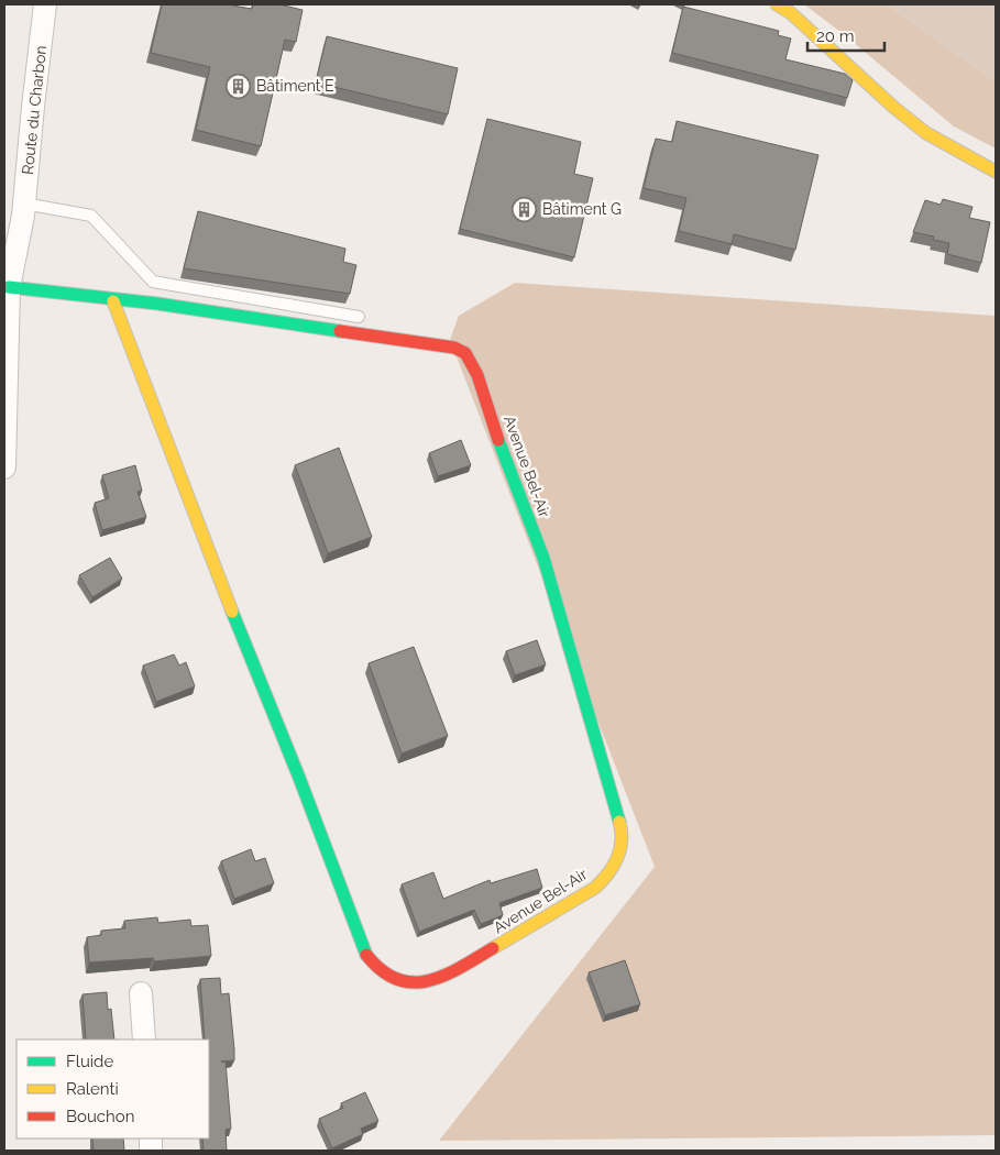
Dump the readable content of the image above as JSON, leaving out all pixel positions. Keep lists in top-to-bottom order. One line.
{"streets":{"street":["Route du Charbon","Avenue Bel-Air"]},"crossings":[["Route du Charbon","Avenue Bel-Air"]],"places":{"building":["Bâtiment E","Bâtiment G"]},"legend":["Fluide","Ralenti","Bouchon"],"scale_bar":"20 m"}
